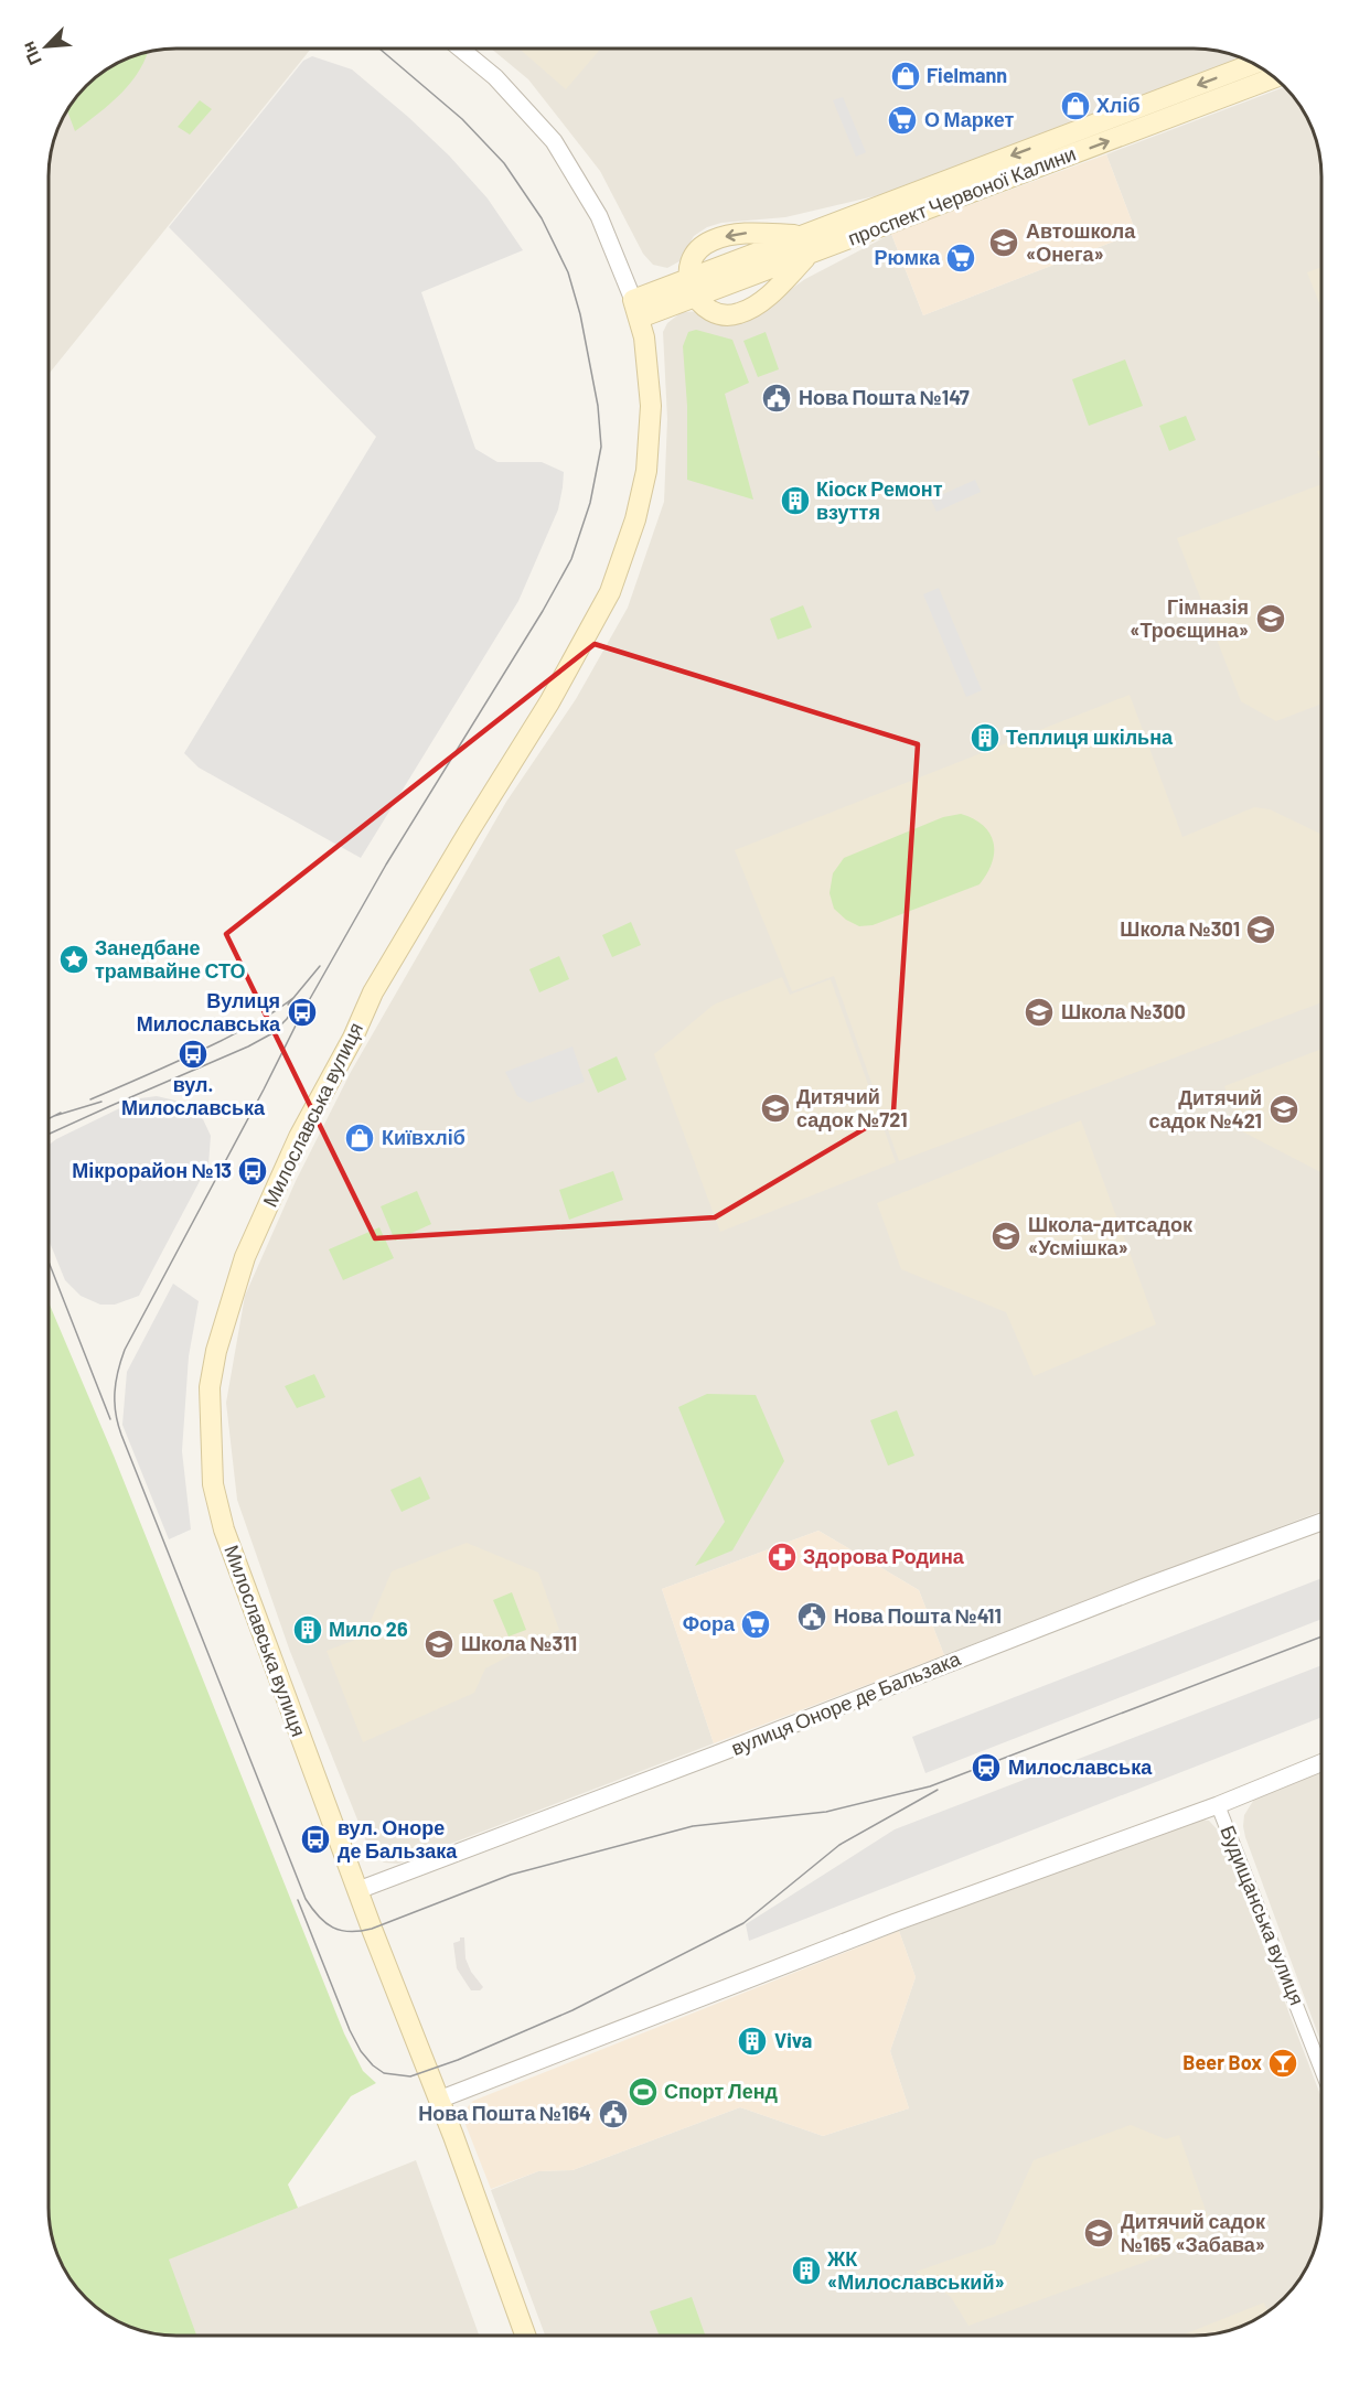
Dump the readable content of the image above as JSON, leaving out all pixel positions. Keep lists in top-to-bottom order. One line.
{"streets":{"main road":["проспект Червоної Калини","Милославська вулиця"],"street":["вулиця Оноре де Бальзака","Будищанська вулиця"]},"crossings":[["проспект Червоної Калини","Милославська вулиця"],["Милославська вулиця","вулиця Оноре де Бальзака"]],"places":{"shop":["Fielmann","Хліб","Київхліб"],"supermarket":["О Маркет","Рюмка","Фора"],"school or university":["Автошкола «Онега»","Гімназія «Троєщина»","Школа №301","Школа №300","Дитячий садок №721","Дитячий садок №421","Школа-дитсадок «Усмішка»","Школа №311","Дитячий садок №165 «Забава»"],"public building":["Нова Пошта №147","Нова Пошта №411","Нова Пошта №164"],"building":["Кіоск Ремонт взуття","Теплиця шкільна","Мило 26","Viva","ЖК «Милославський»"],"place":["Занедбане трамвайне СТО"],"bus stop":["Вулиця Милославська","вул. Милославська","Мікрорайон №13","вул. Оноре де Бальзака"],"pharmacy":["Здорова Родина"],"station":["Милославська"],"bar":["Beer Box"],"sports":["Спорт Ленд"]},"north":"bottom left"}
